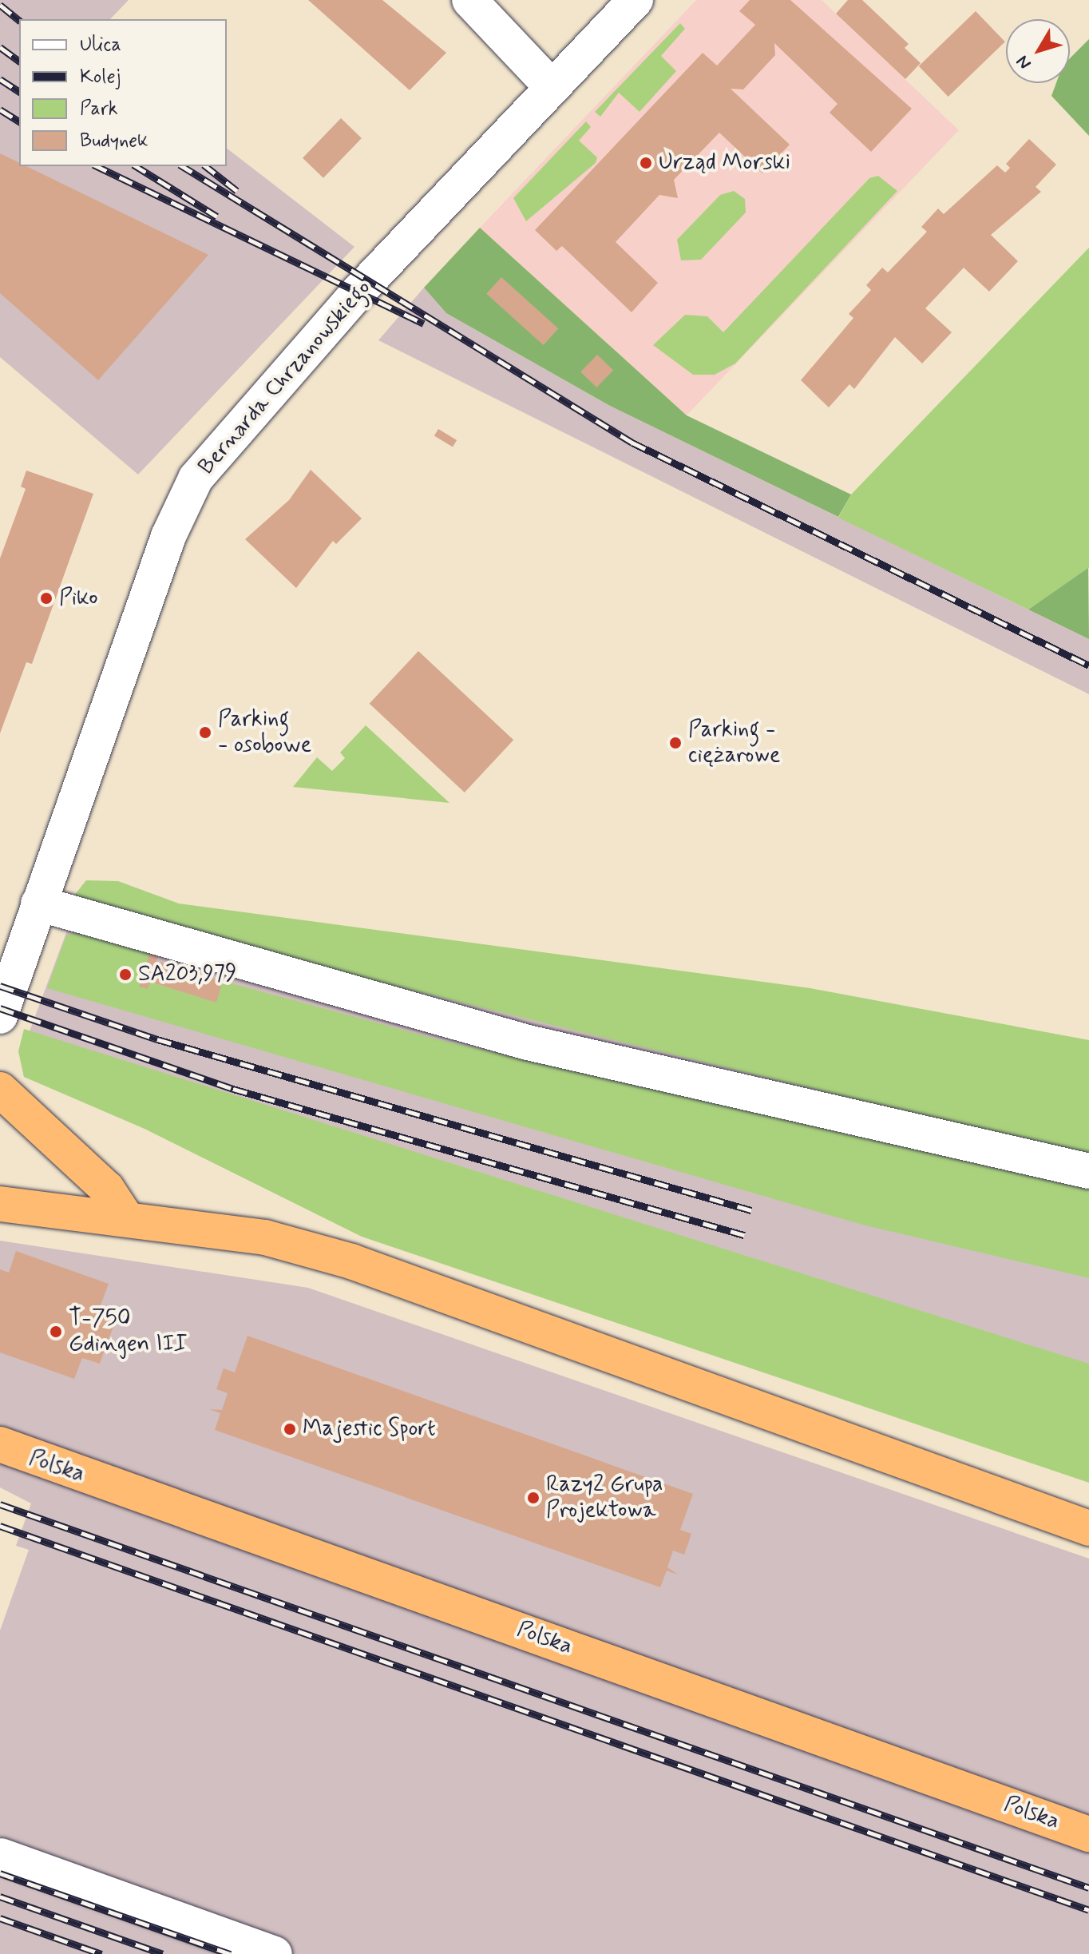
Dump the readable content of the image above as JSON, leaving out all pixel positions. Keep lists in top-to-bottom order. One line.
{"streets":{"highway":["Polska"],"street":["Bernarda Chrzanowskiego"]},"places":["Urząd Morski","Piko","Parking - osobowe","Parking - ciężarowe","SA203,979","T-750 Gdingen III","Majestic Sport","Razy2 Grupa Projektowa"],"legend":["Ulica","Kolej","Park","Budynek"],"north":"bottom left"}
